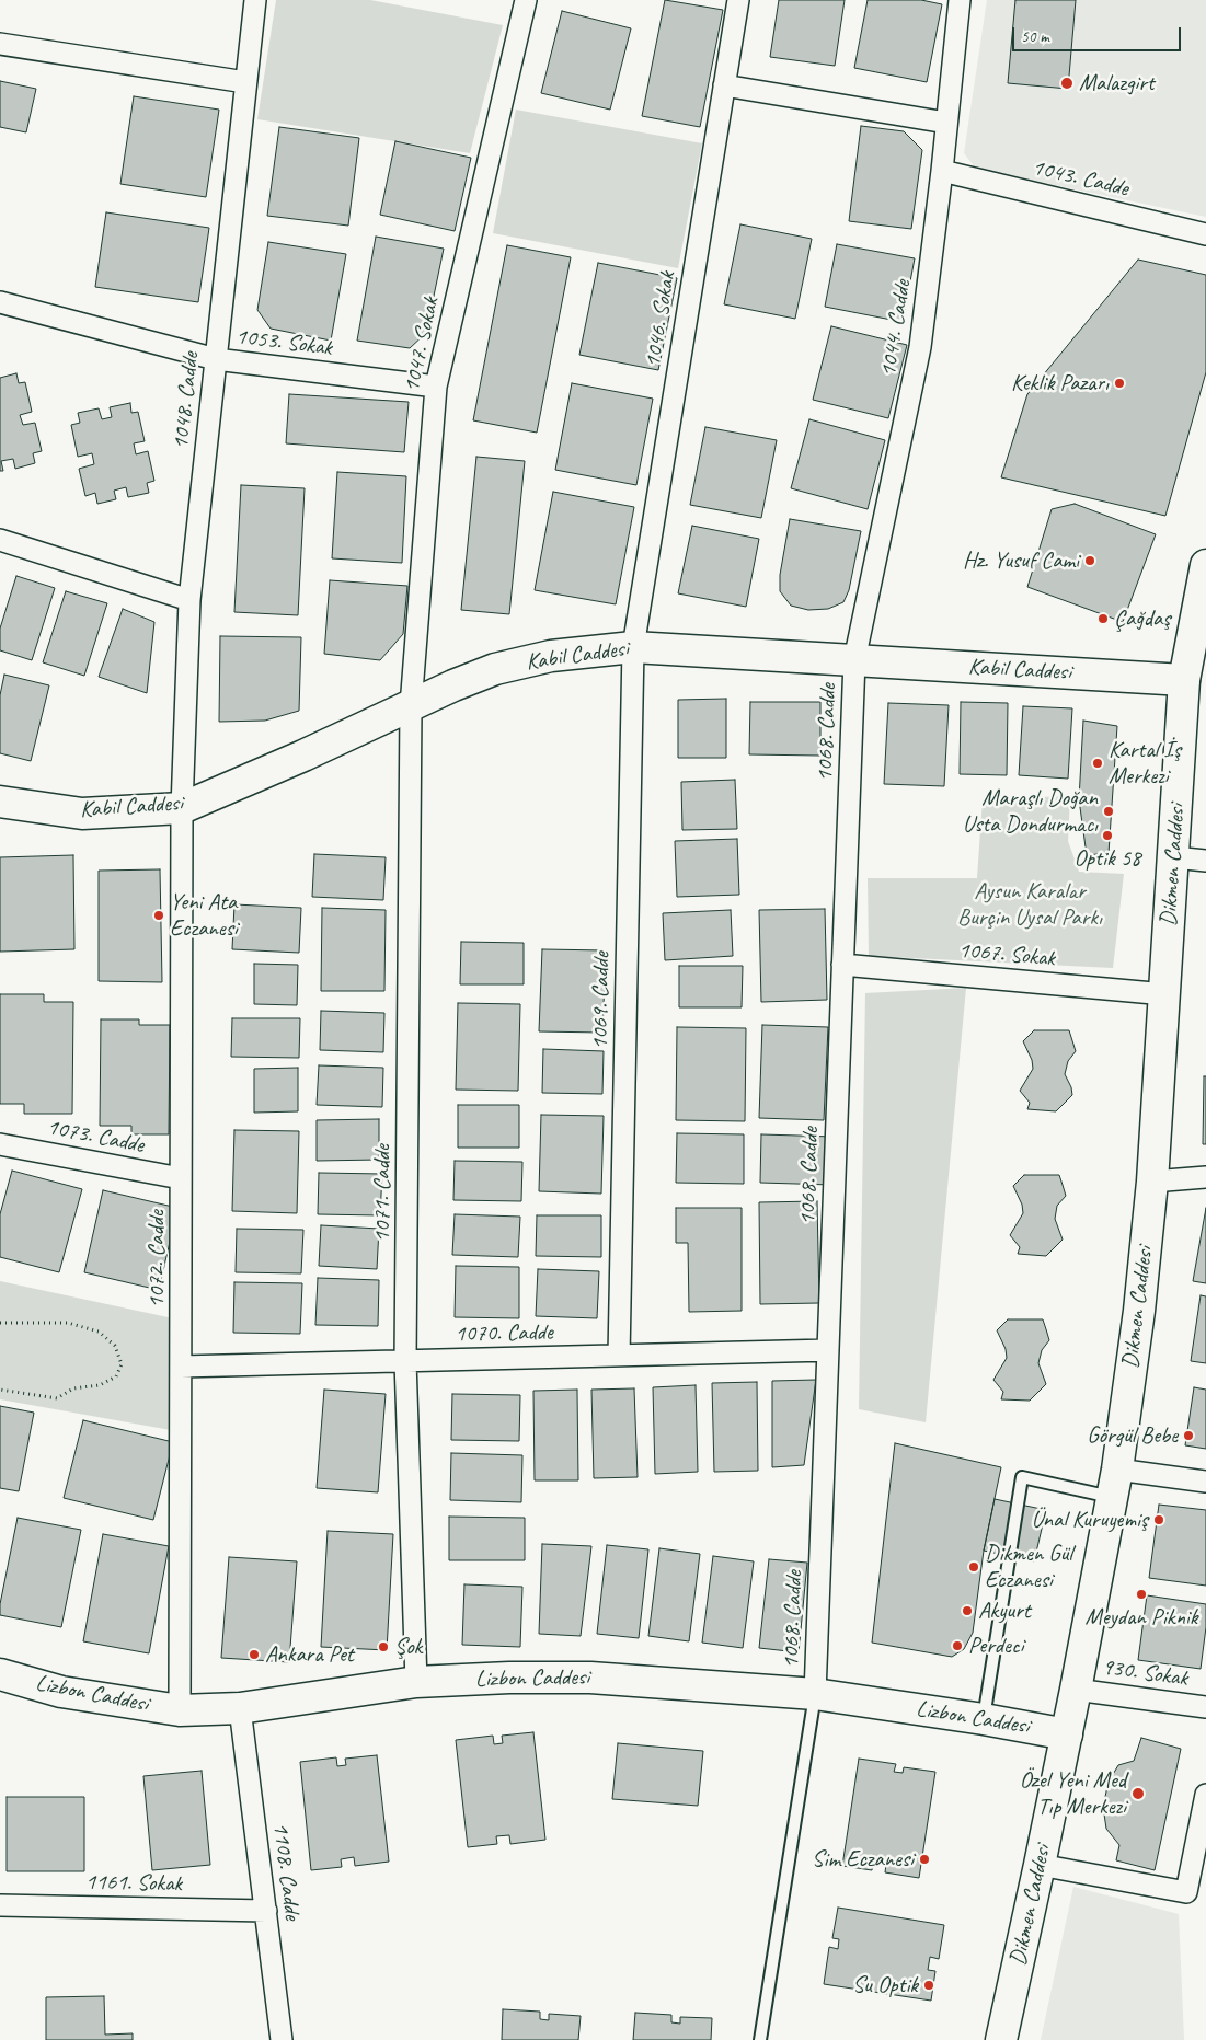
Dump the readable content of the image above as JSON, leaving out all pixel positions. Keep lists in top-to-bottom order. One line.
{"streets":{"main road":["Kabil Caddesi","Dikmen Caddesi","Lizbon Caddesi"],"street":["1043. Cadde","1046. Sokak","1044. Cadde","1053. Sokak","1047. Sokak","1048. Cadde","1068. Cadde","1067. Sokak","1069. Cadde","1073. Cadde","1071. Cadde","1072. Cadde","1070. Cadde","930. Sokak","1108. Cadde","1161. Sokak"]},"crossings":[["1043. Cadde","1044. Cadde"],["1046. Sokak","Kabil Caddesi"],["1046. Sokak","1069. Cadde"],["1044. Cadde","Kabil Caddesi"],["1044. Cadde","1068. Cadde"],["1053. Sokak","1047. Sokak"],["1053. Sokak","1048. Cadde"],["1047. Sokak","Kabil Caddesi"],["1047. Sokak","1071. Cadde"],["1048. Cadde","Kabil Caddesi"],["1048. Cadde","1072. Cadde"],["Kabil Caddesi","1068. Cadde"],["Kabil Caddesi","Dikmen Caddesi"],["Kabil Caddesi","1069. Cadde"],["Kabil Caddesi","1071. Cadde"],["Kabil Caddesi","1072. Cadde"],["1068. Cadde","1067. Sokak"],["1068. Cadde","1070. Cadde"],["1068. Cadde","Lizbon Caddesi"],["Dikmen Caddesi","1067. Sokak"],["Dikmen Caddesi","930. Sokak"],["Dikmen Caddesi","Lizbon Caddesi"],["1069. Cadde","1070. Cadde"],["1073. Cadde","1072. Cadde"],["1071. Cadde","1070. Cadde"],["1071. Cadde","Lizbon Caddesi"],["1072. Cadde","1070. Cadde"],["1072. Cadde","Lizbon Caddesi"],["Lizbon Caddesi","1108. Cadde"],["1108. Cadde","1161. Sokak"]],"parks":["Aysun Karalar Burçin Uysal Parkı"],"places":["Malazgirt","Keklik Pazarı","Hz. Yusuf Cami","Çağdaş","Kartal İş Merkezi","Maraşlı Doğan Usta Dondurmacı","Optik 58","Yeni Ata Eczanesi","Görgül Bebe","Ünal Kuruyemiş","Dikmen Gül Eczanesi","Meydan Piknik","Akyurt","Perdeci","Şok","Ankara Pet","Özel Yeni Med Tıp Merkezi","Sim Eczanesi","Su Optik"],"scale_bar":"50 m"}
